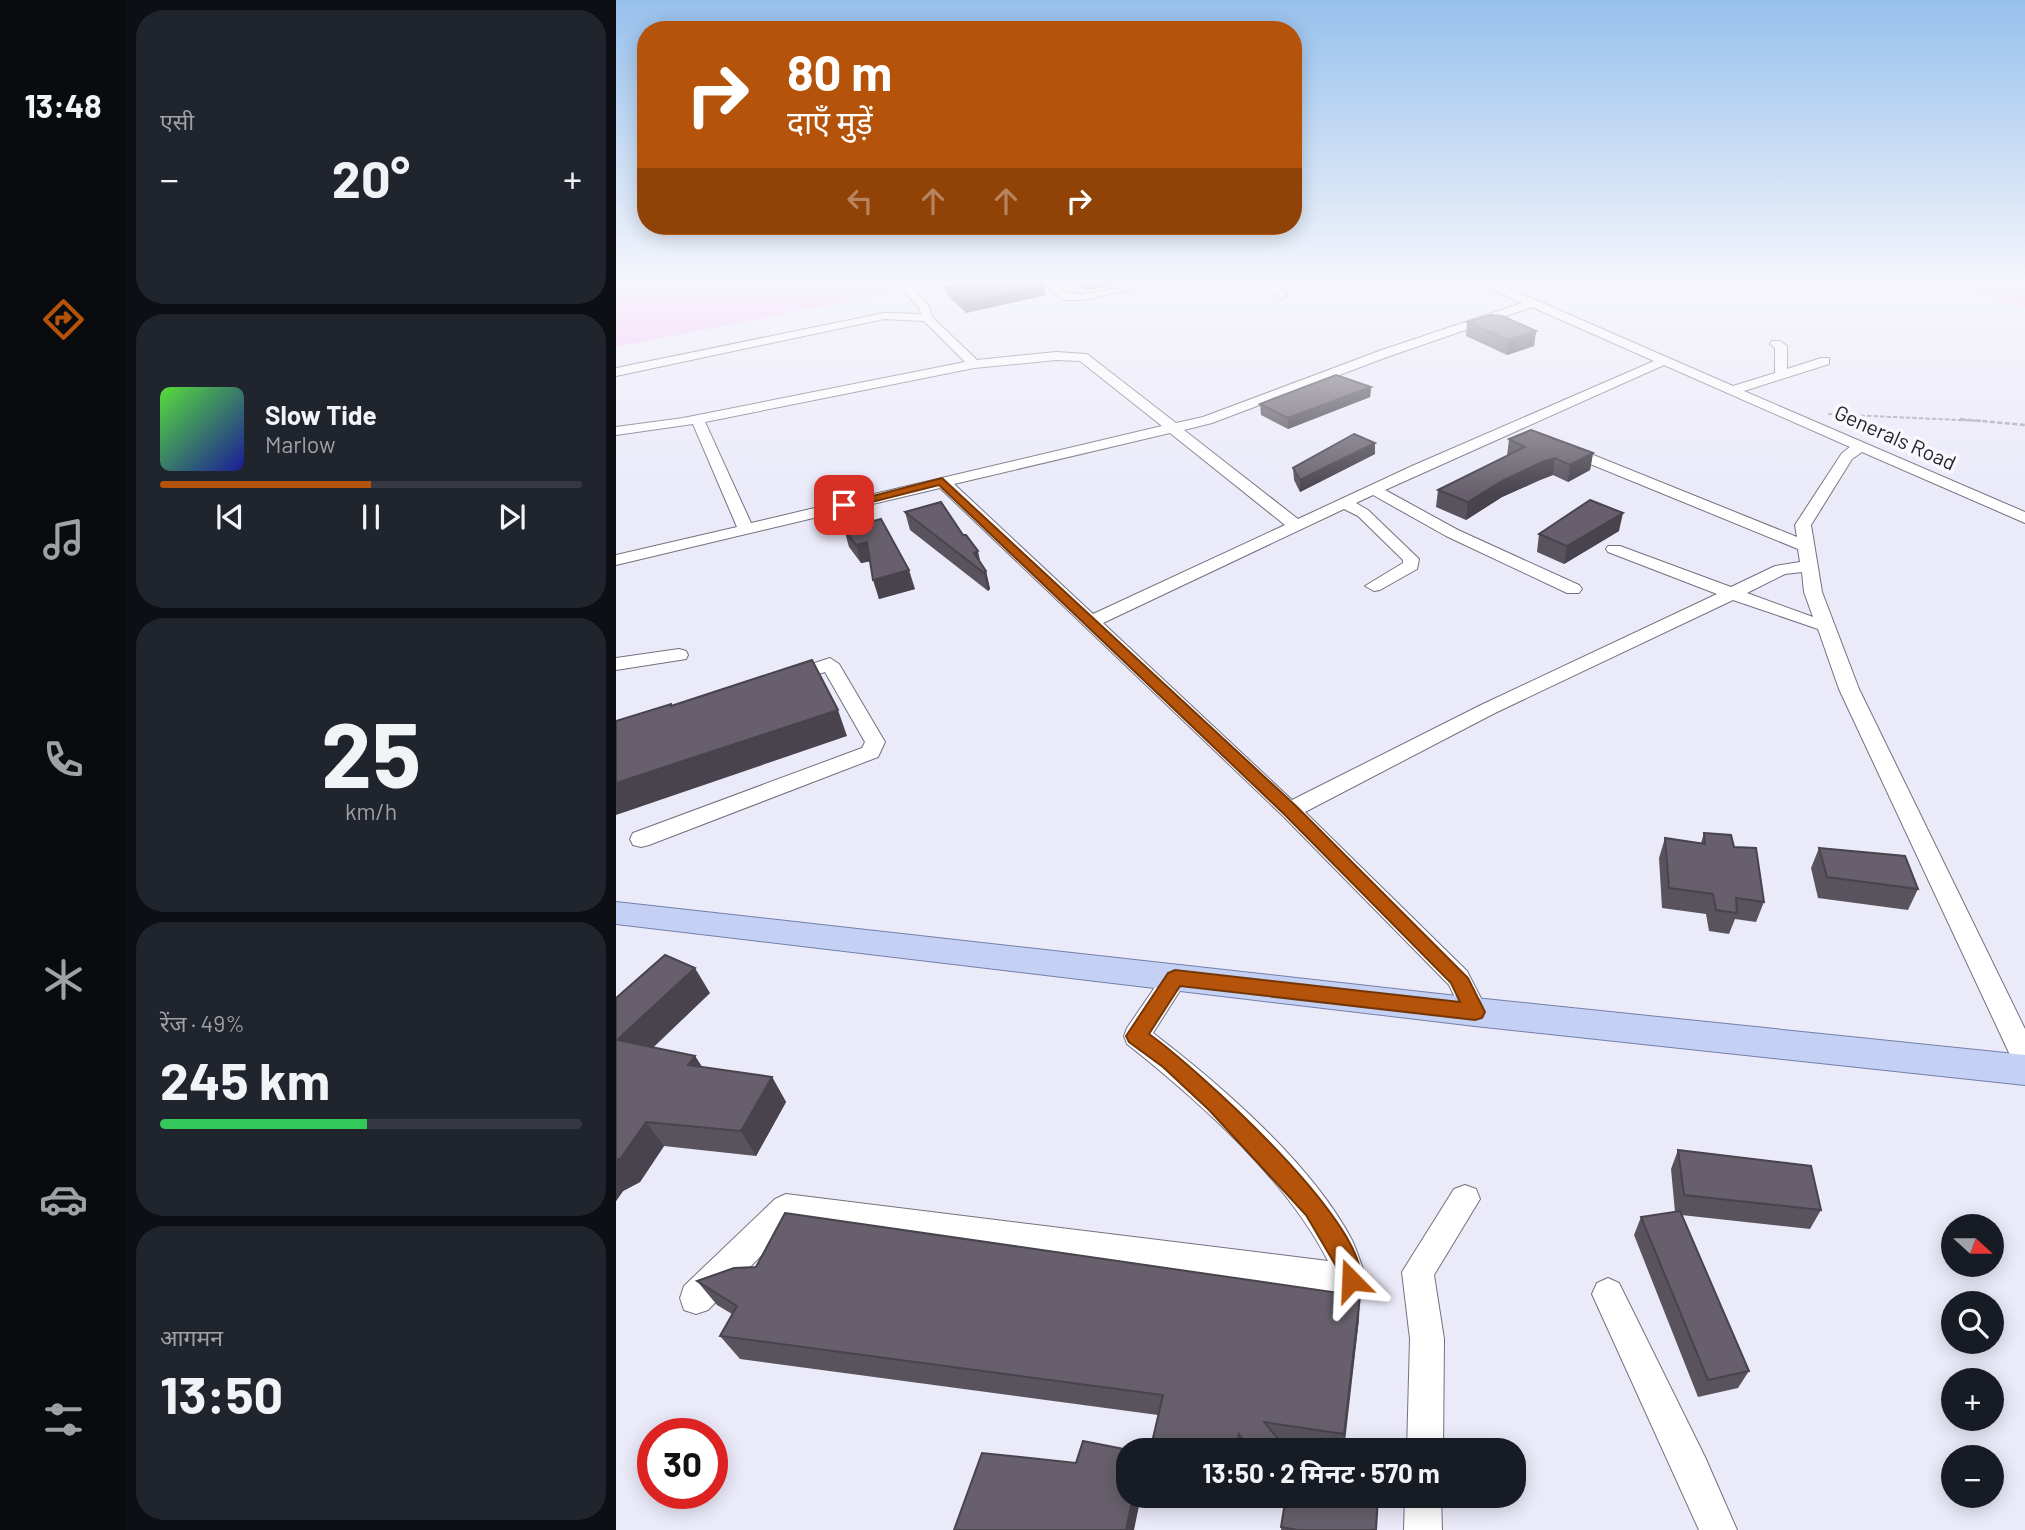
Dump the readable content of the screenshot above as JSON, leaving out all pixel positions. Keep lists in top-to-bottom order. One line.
{"streets":{"street":["Generals Road"]},"north":"right","page":{"tabs":"13:48","tile":["एसी",["25","km/h"],["रेंज · 49%","245 km"],["आगमन","13:50"]],"turn":["80 m","दाएँ मुड़ें"],"heat":["−","20°","+"],"song":["Slow Tide","Marlow"],"map_buttons":["+","−"],"limit":"30","trip":"13:50 · 2 मिनट · 570 m"}}
